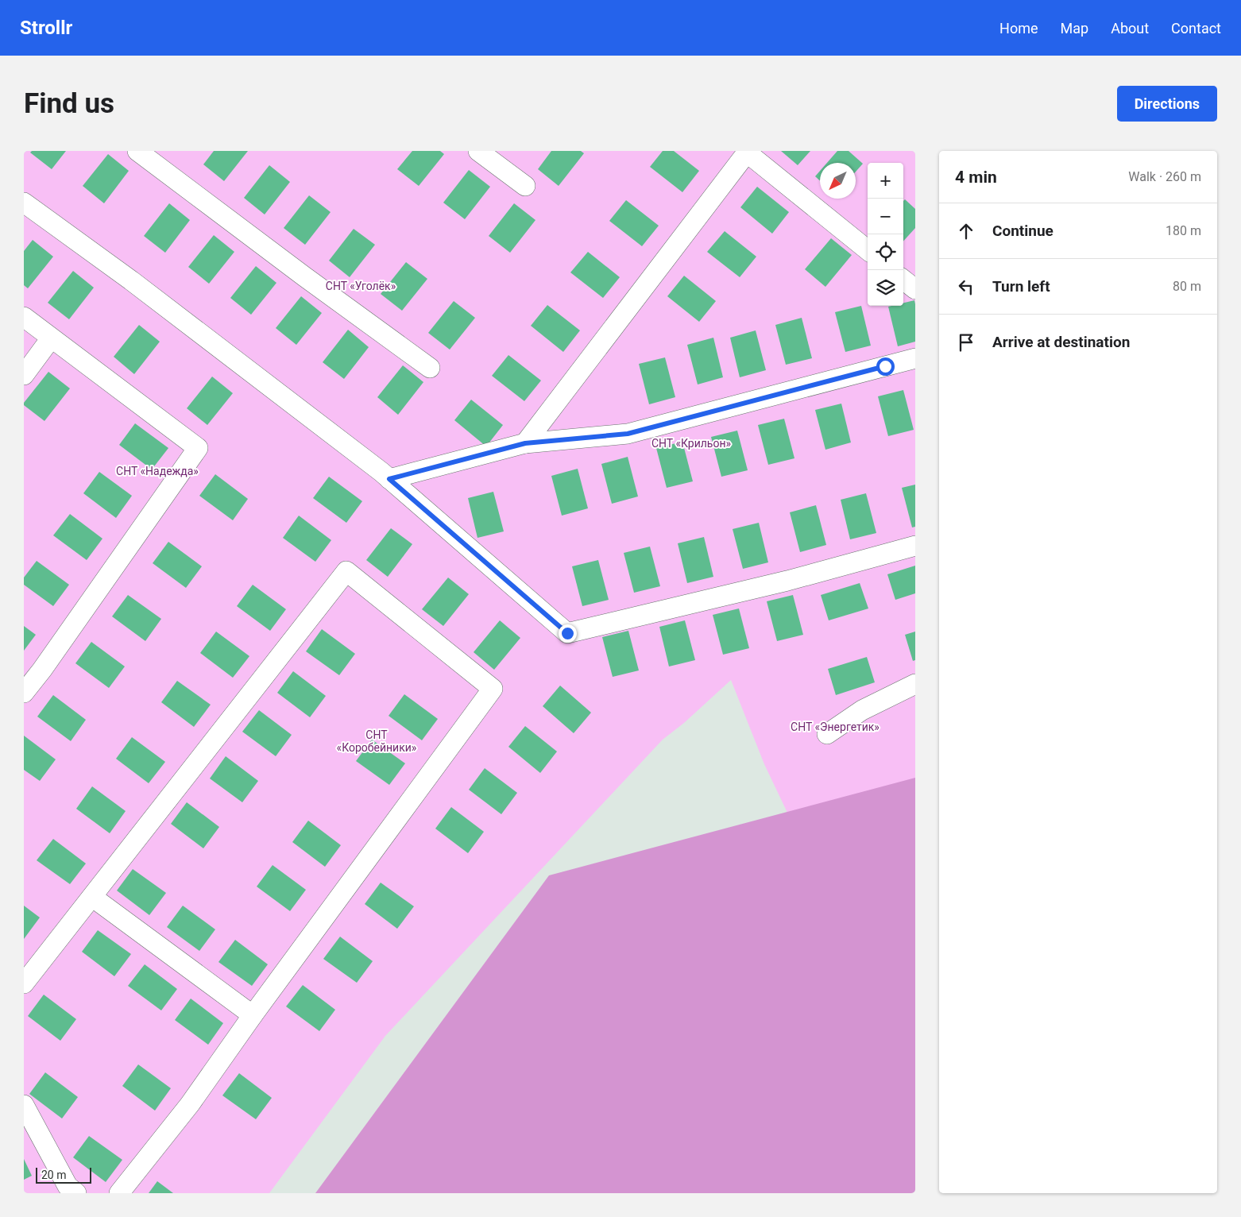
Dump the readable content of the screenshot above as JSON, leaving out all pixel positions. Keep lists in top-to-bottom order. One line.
{"parks":["СНТ «Уголёк»","СНТ «Крильон»","СНТ «Надежда»","СНТ «Энергетик»","СНТ «Коробейники»"],"scale_bar":"20 m","north":"bottom left","page":{"header":"Strollr","nav":["Home","Map","About","Contact"],"buttons":"Directions","title":"Find us","heading":["4 min","Walk · 260 m"],"map_buttons":["+","−"],"list":[["Continue","180 m"],["Turn left","80 m"],"Arrive at destination"],"scale":"20 m"}}
